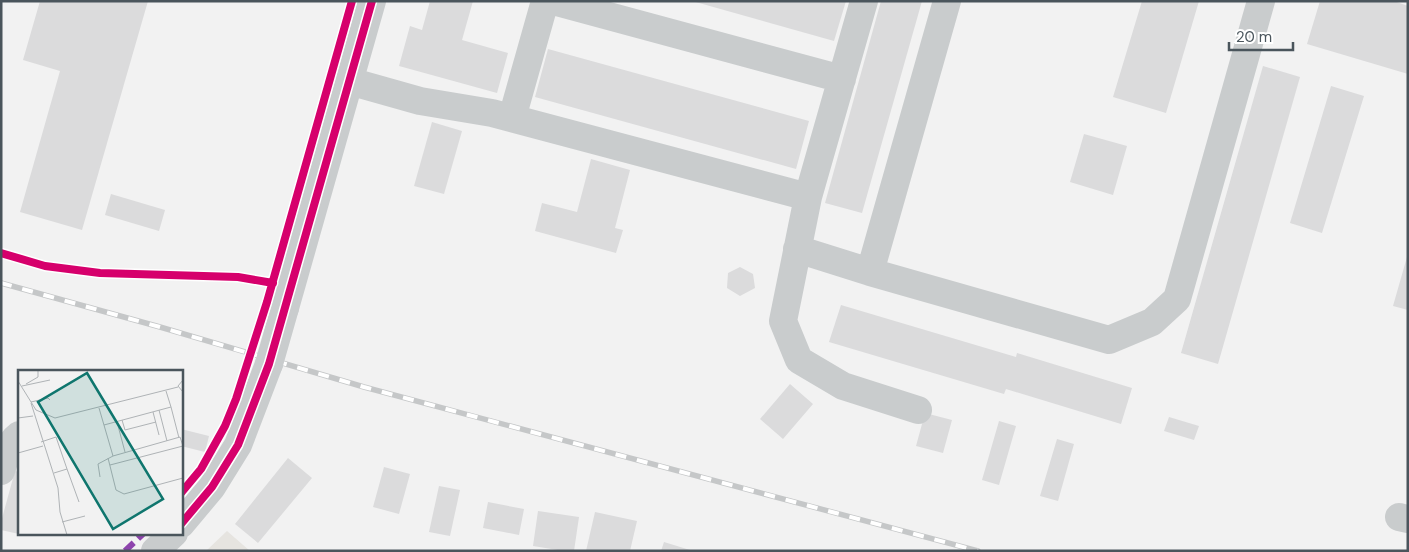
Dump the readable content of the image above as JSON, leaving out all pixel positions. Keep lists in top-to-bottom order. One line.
{"scale_bar":"20 m"}
